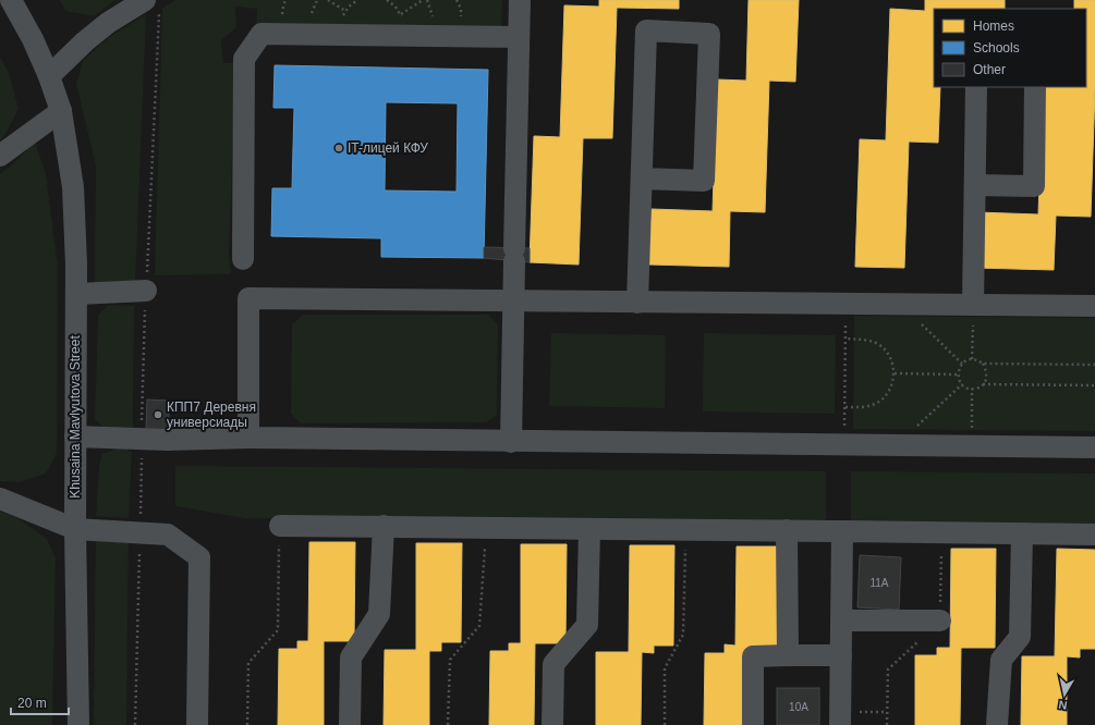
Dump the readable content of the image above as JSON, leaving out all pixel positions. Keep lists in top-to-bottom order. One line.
{"streets":{"street":["Khusaina Mavlyutova Street"]},"places":["IT-лицей КФУ","КПП7 Деревня универсиады"],"house_numbers":["11А","10А"],"legend":["Homes","Schools","Other"],"scale_bar":"20 m","north":"bottom"}
